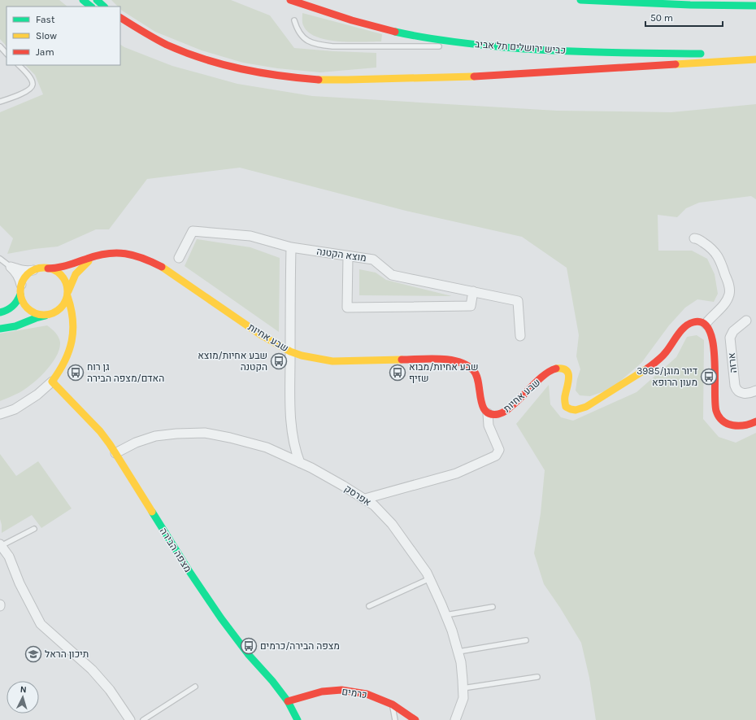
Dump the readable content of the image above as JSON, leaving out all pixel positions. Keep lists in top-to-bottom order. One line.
{"streets":{"main road":["כביש ירושלים תל אביב","שבע אחיות","מצפה הבירה","כרמים"],"street":["מוצא הקטנה","ארזה","אפרסק"]},"crossings":[["אפרסק","מצפה הבירה"],["מצפה הבירה","כרמים"]],"places":{"bus stop":["שבע אחיות/מוצא הקטנה","גן רוח האדם/מצפה הבירה","שבע אחיות/מבוא שזיף","3985/דיור מוגן מעון הרופא","מצפה הבירה/כרמים"],"school or university":["תיכון הראל"]},"legend":["Fast","Slow","Jam"],"scale_bar":"50 m","north":"top"}
